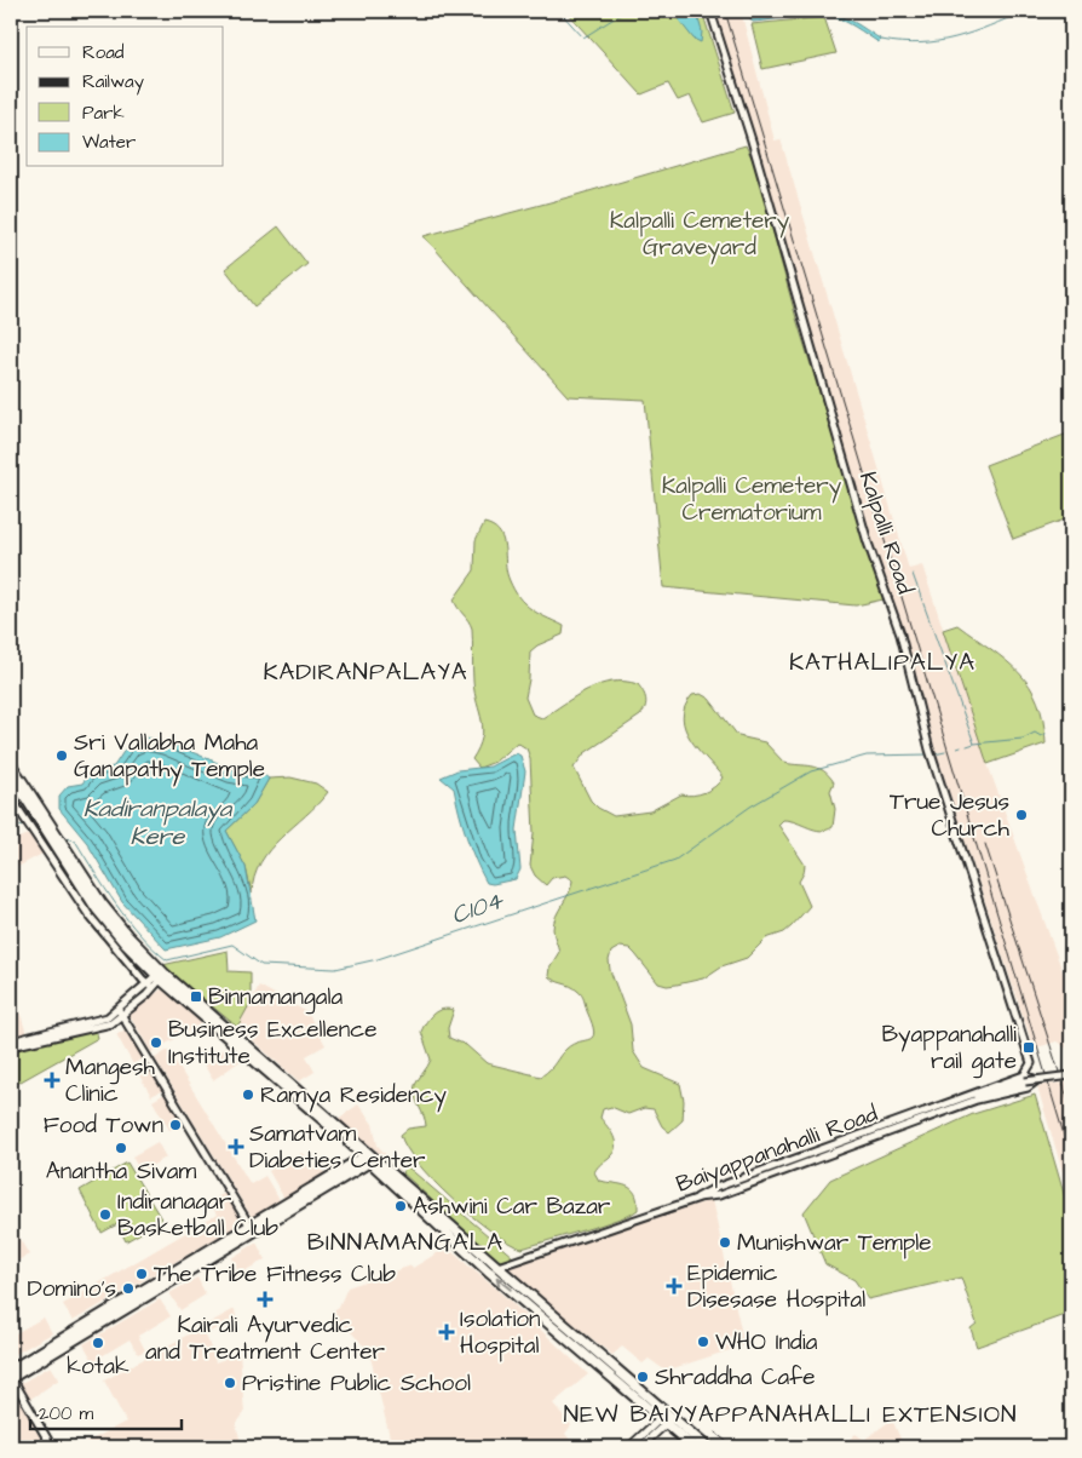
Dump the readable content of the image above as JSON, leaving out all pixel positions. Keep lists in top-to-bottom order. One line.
{"streets":{"street":["Kalpalli Road","Baiyappanahalli Road"]},"districts":["KATHALIPALYA","KADIRANPALAYA","BINNAMANGALA","NEW BAIYYAPPANAHALLI EXTENSION"],"water":["Kadiranpalaya Kere","C104"],"parks":["Kalpalli Cemetery Graveyard","Kalpalli Cemetery Crematorium"],"places":{"other":["Sri Vallabha Maha Ganapathy Temple","True Jesus Church","Business Excellence Institute","Ramya Residency","Food Town","Anantha Sivam","Ashwini Car Bazar","Indiranagar Basketball Club","Munishwar Temple","The Tribe Fitness Club","Domino's","WHO India","kotak","Shraddha Cafe","Pristine Public School"],"transit":["Binnamangala","Byappanahalli rail gate"],"health":["Mangesh Clinic","Samatvam Diabeties Center","Epidemic Disesase Hospital","Kairali Ayurvedic and Treatment Center","Isolation Hospital"]},"legend":["Road","Railway","Park","Water"],"scale_bar":"200 m"}
